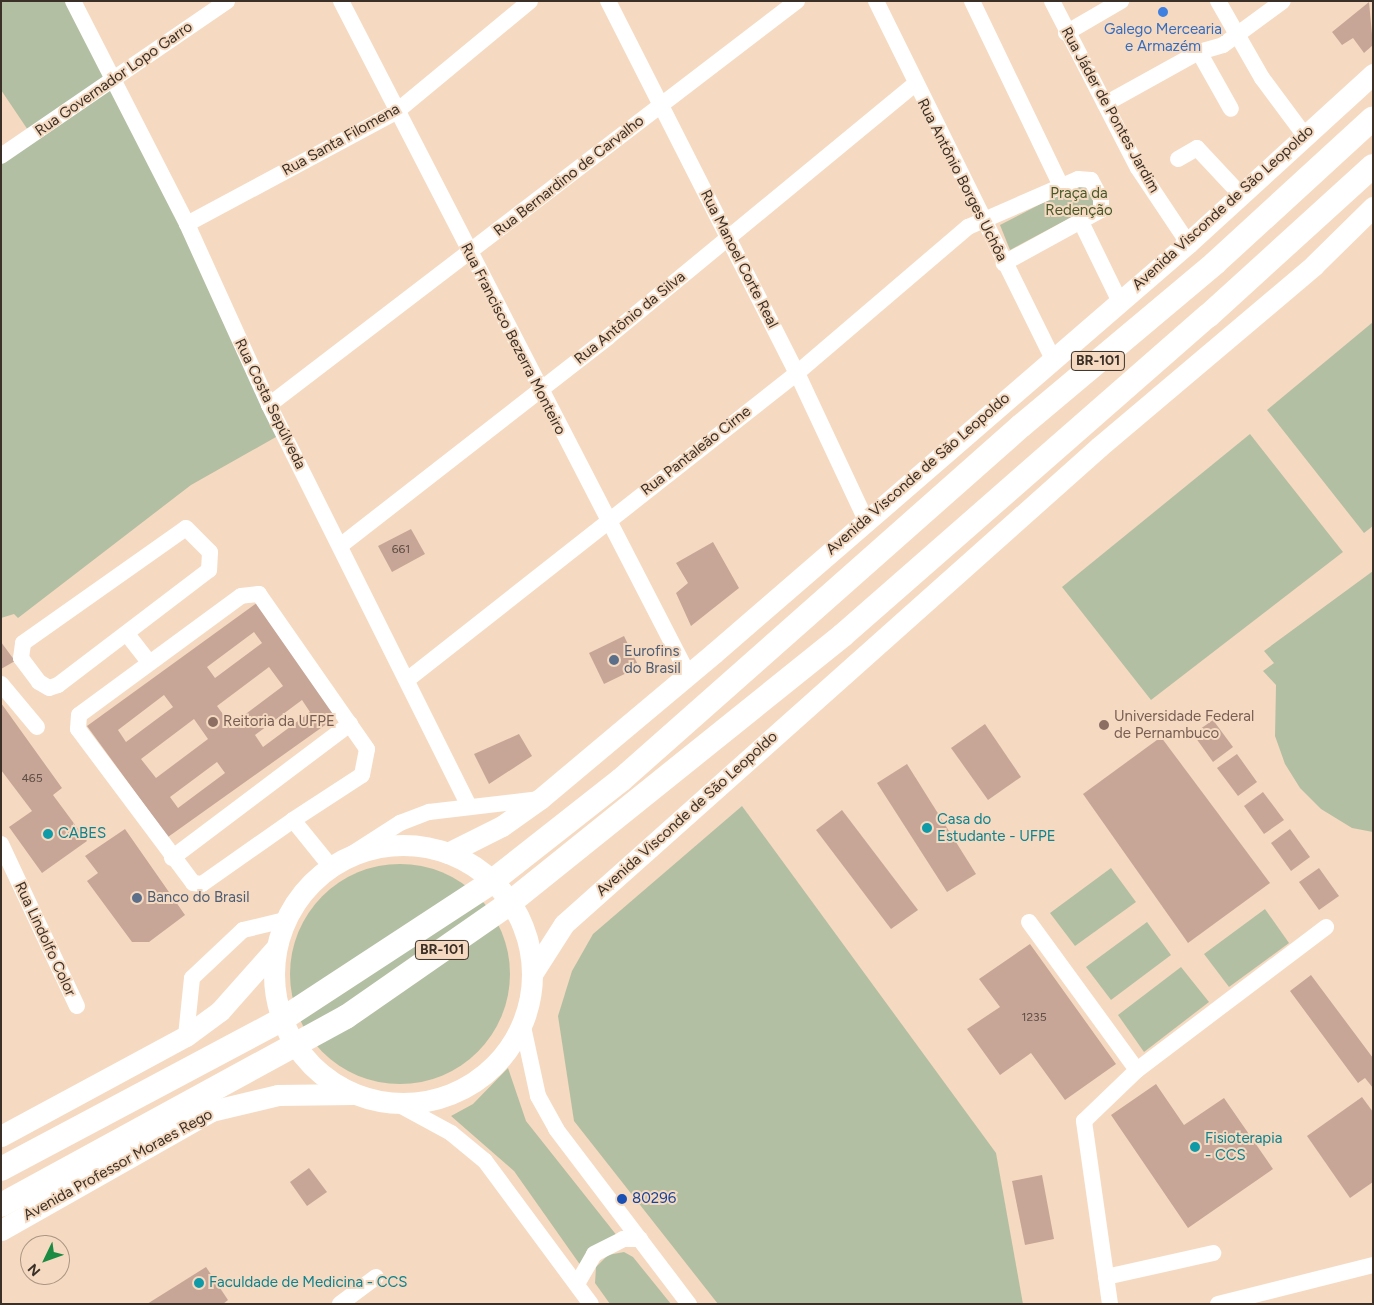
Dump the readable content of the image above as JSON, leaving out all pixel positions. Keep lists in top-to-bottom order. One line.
{"streets":{"highway":["Avenida Visconde de São Leopoldo","BR-101"],"main road":["Avenida Professor Moraes Rego"],"street":["Rua Governador Lopo Garro","Rua Jáder de Pontes Jardim","Rua Santa Filomena","Rua Bernardino de Carvalho","Rua Antônio Borges Uchôa","Rua Manoel Corte Real","Rua Antônio da Silva","Rua Francisco Bezerra Monteiro","Rua Costa Sepúlveda","Rua Pantaleão Cirne","Rua Lindolfo Color"]},"crossings":[["Rua Governador Lopo Garro","Rua Costa Sepúlveda"],["Rua Jáder de Pontes Jardim","Avenida Visconde de São Leopoldo"],["Rua Santa Filomena","Rua Francisco Bezerra Monteiro"],["Rua Santa Filomena","Rua Costa Sepúlveda"],["Rua Bernardino de Carvalho","Rua Manoel Corte Real"],["Rua Bernardino de Carvalho","Rua Francisco Bezerra Monteiro"],["Rua Bernardino de Carvalho","Rua Costa Sepúlveda"],["Rua Antônio Borges Uchôa","Avenida Visconde de São Leopoldo"],["Rua Antônio Borges Uchôa","Rua Antônio da Silva"],["Rua Antônio Borges Uchôa","Rua Pantaleão Cirne"],["Avenida Visconde de São Leopoldo","Rua Manoel Corte Real"],["Avenida Visconde de São Leopoldo","Rua Francisco Bezerra Monteiro"],["Rua Manoel Corte Real","Rua Antônio da Silva"],["Rua Manoel Corte Real","Rua Pantaleão Cirne"],["Rua Antônio da Silva","Rua Francisco Bezerra Monteiro"],["Rua Antônio da Silva","Rua Costa Sepúlveda"],["Rua Francisco Bezerra Monteiro","Rua Pantaleão Cirne"],["Rua Costa Sepúlveda","Rua Pantaleão Cirne"]],"parks":["Praça da Redenção"],"places":["Galego Mercearia e Armazém","Eurofins do Brasil","Reitoria da UFPE","Universidade Federal de Pernambuco","Casa do Estudante - UFPE","CABES","Banco do Brasil","Fisioterapia - CCS","80296","Faculdade de Medicina - CCS"],"house_numbers":["661","465","1235"],"north":"bottom left"}
